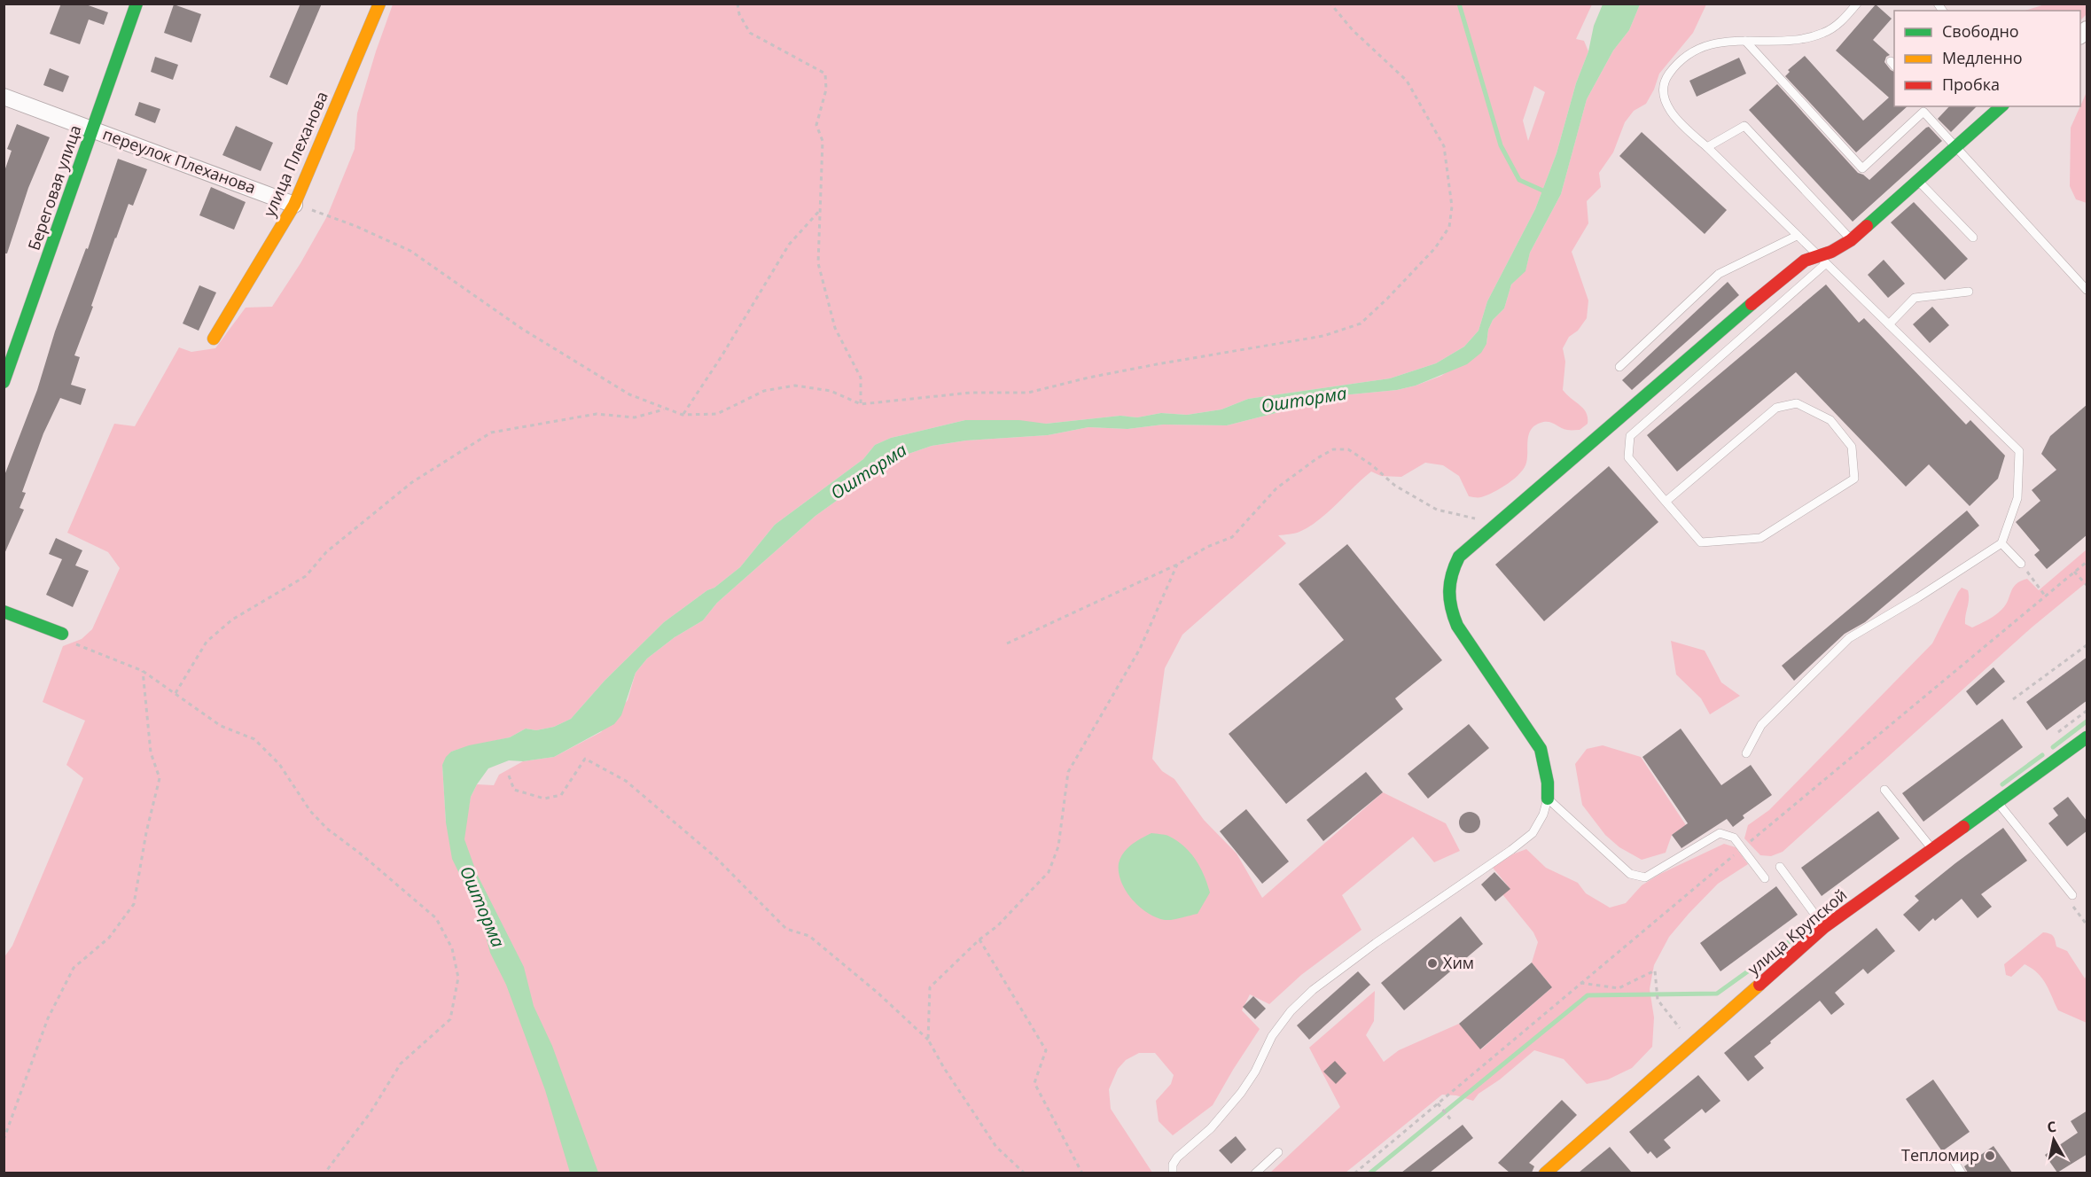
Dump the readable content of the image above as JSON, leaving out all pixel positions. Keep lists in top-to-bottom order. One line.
{"streets":{"street":["улица Плеханова","переулок Плеханова","Береговая улица","улица Крупской"]},"crossings":[["улица Плеханова","переулок Плеханова"],["переулок Плеханова","Береговая улица"]],"water":["Ошторма"],"places":["Хим","Тепломир"],"legend":["Свободно","Медленно","Пробка"],"north":"top"}
